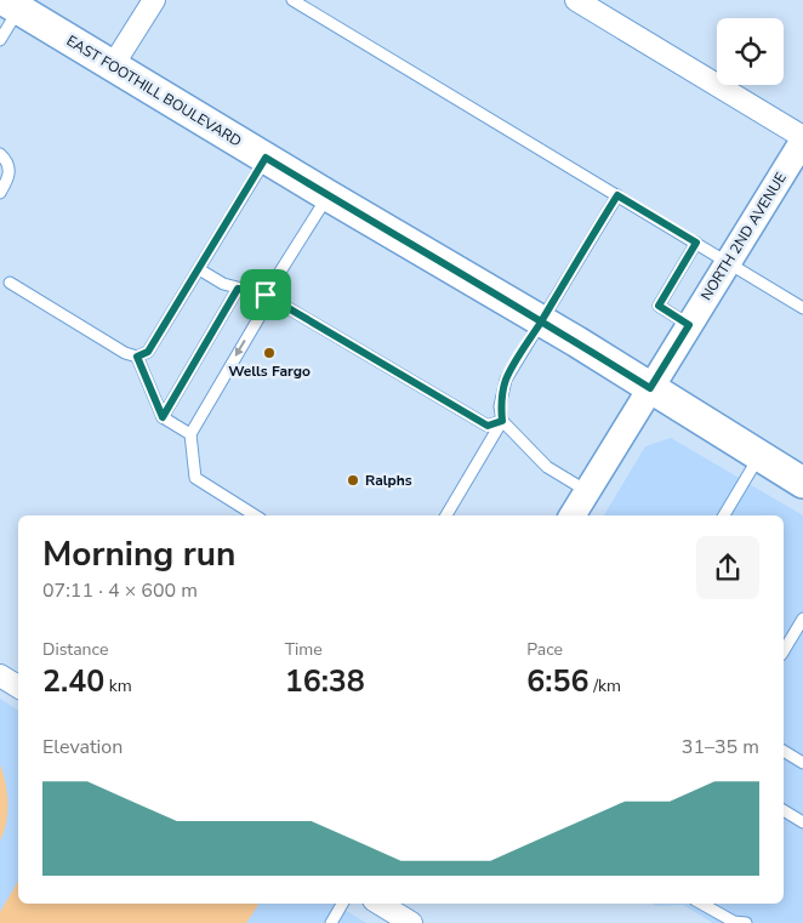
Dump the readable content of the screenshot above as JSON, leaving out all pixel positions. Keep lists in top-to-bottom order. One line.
{"streets":{"main road":["EAST FOOTHILL BOULEVARD"],"street":["NORTH 2ND AVENUE"]},"crossings":[["EAST FOOTHILL BOULEVARD","NORTH 2ND AVENUE"]],"places":["Wells Fargo","Ralphs"],"page":{"heading":["Morning run","07:11 · 4 × 600 m"],"stats":[["Distance","2.40 km"],["Time","16:38"],["Pace","6:56 /km"]],"chart":["Elevation","31–35 m"]}}
